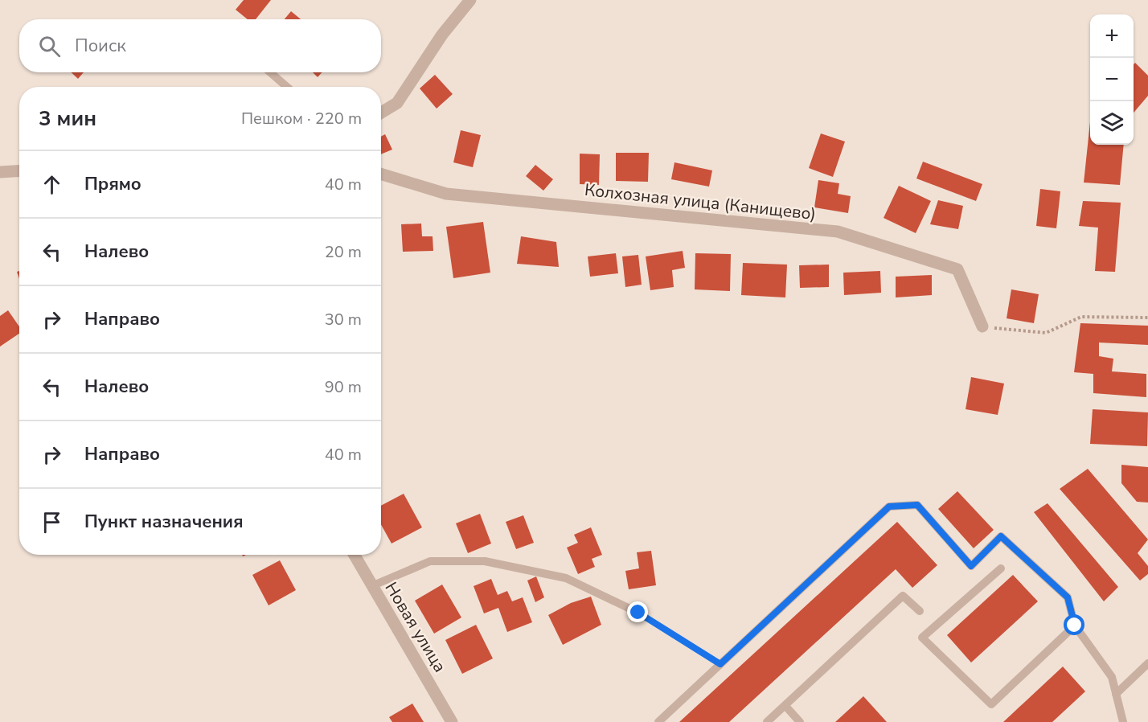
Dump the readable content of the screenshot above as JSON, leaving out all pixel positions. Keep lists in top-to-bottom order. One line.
{"streets":{"street":["Колхозная улица (Канищево)","Новая улица"]},"page":{"map_buttons":["+","−"],"search":"Поиск","heading":["3 мин","Пешком · 220 m"],"list":[["Прямо","40 m"],["Налево","20 m"],["Направо","30 m"],["Налево","90 m"],["Направо","40 m"],"Пункт назначения"]}}
